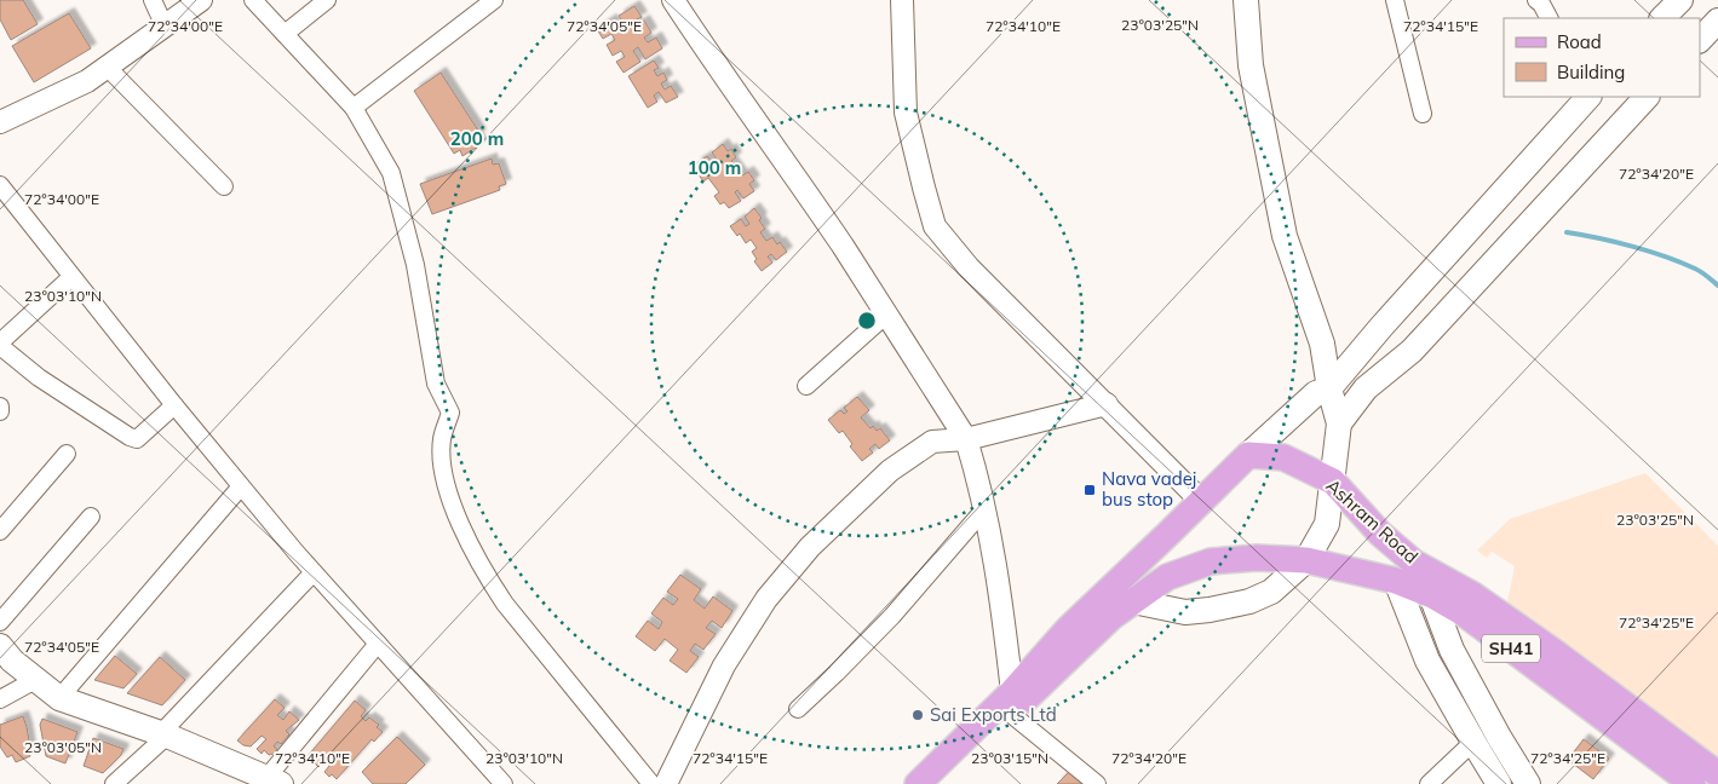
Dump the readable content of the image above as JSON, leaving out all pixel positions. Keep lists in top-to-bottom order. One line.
{"streets":{"main road":["Ashram Road","SH41"]},"places":{"transit":["Nava vadej bus stop"],"other":["Sai Exports Ltd"]},"legend":["Road","Building"],"coordinates":["23°03'25\"N","72°34'00\"E","72°34'05\"E","72°34'15\"E","72°34'10\"E","72°34'20\"E","23°03'10\"N","72°34'25\"E","23°03'05\"N","23°03'15\"N"],"rings":["200 m","100 m"]}
